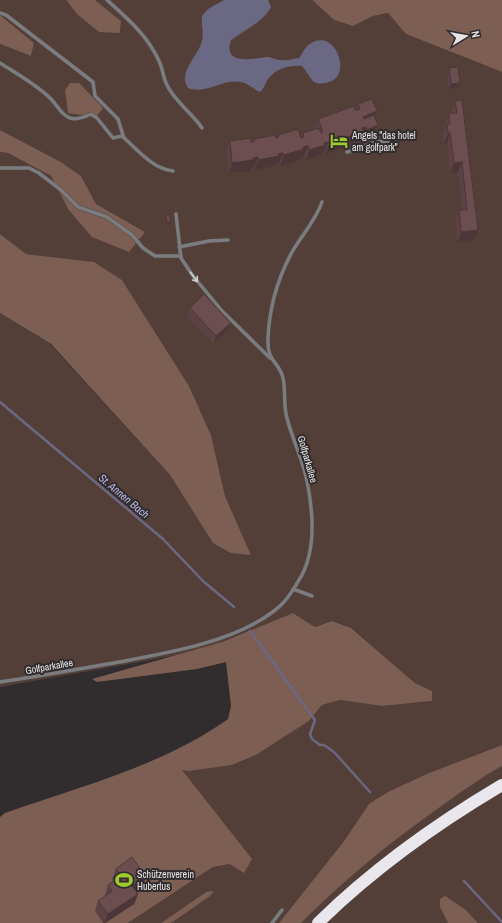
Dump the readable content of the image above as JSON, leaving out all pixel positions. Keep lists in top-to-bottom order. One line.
{"streets":{"lane":["Golfparkallee"]},"water":["St. Annen Bach"],"places":{"hotel":["Angels \"das hotel am golfpark\""],"sports":["Schützenverein Hubertus"]},"north":"right"}
